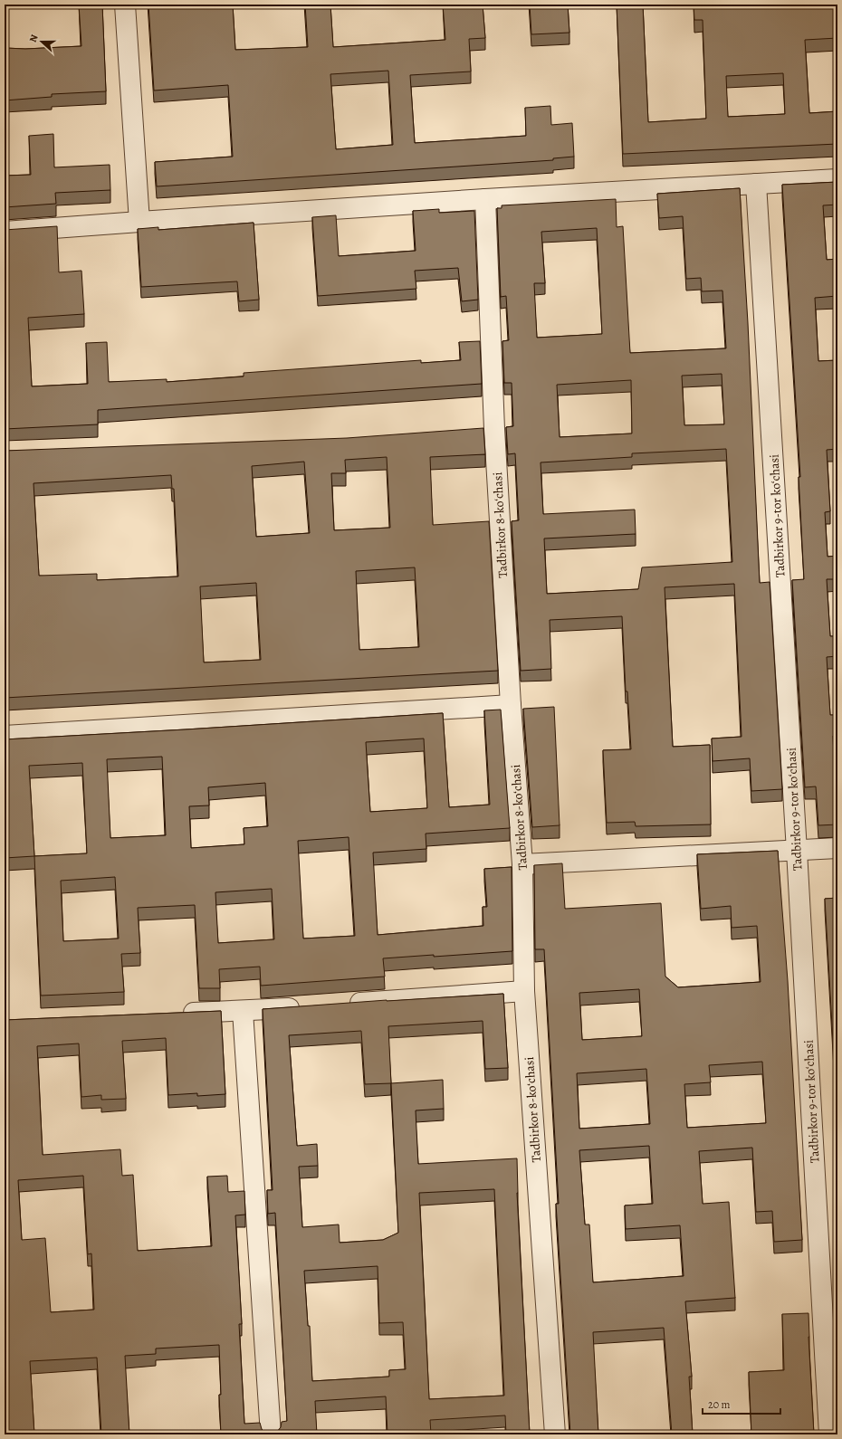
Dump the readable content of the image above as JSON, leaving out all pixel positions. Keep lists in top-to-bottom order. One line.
{"streets":{"street":["Tadbirkor 9-tor koʻchasi","Tadbirkor 8-koʻchasi"]},"scale_bar":"20 m","north":"left"}
